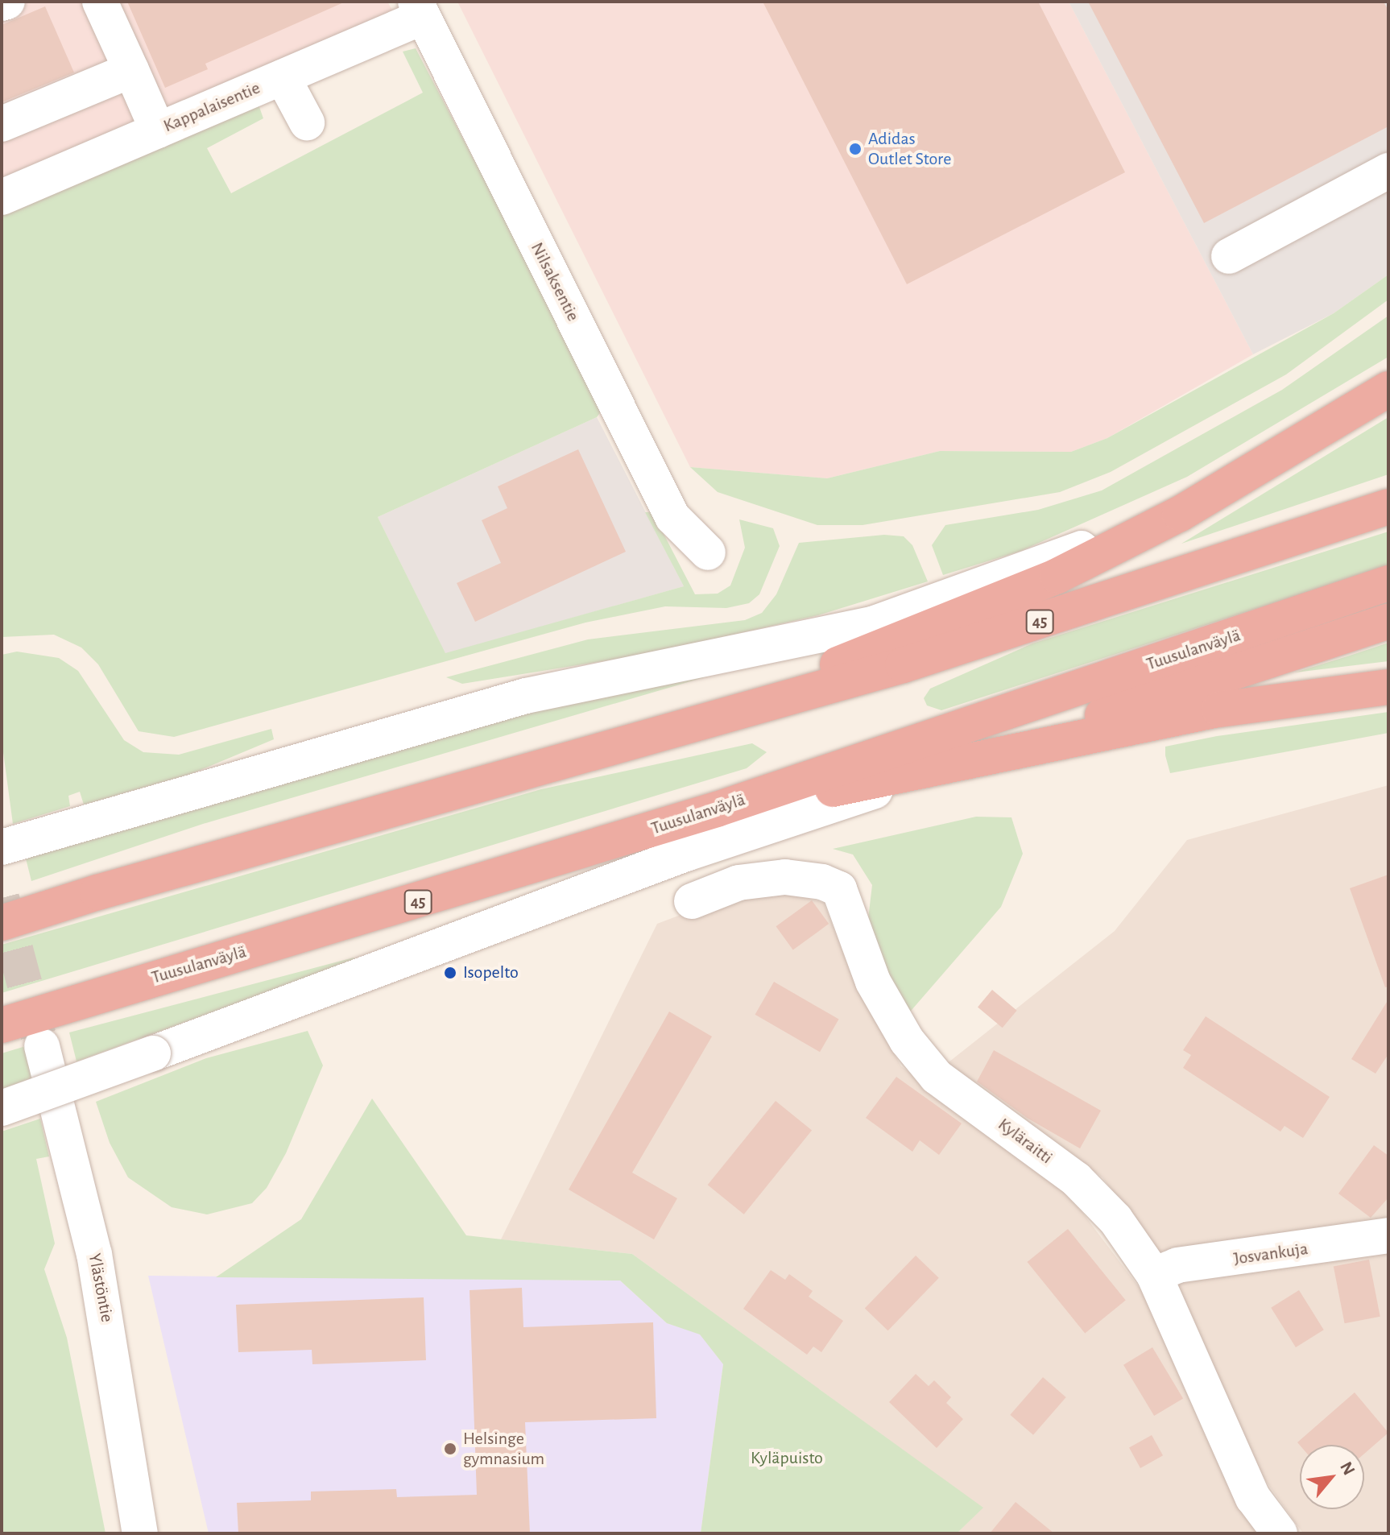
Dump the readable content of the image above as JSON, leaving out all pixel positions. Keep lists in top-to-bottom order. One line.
{"streets":{"highway":["45","Tuusulanväylä"],"street":["Kappalaisentie","Nilsaksentie","Kyläraitti","Josvankuja","Ylästöntie"]},"crossings":[["Kappalaisentie","Nilsaksentie"],["Kyläraitti","Josvankuja"]],"parks":["Kyläpuisto"],"places":["Adidas Outlet Store","Isopelto","Helsinge gymnasium"],"north":"top right"}
